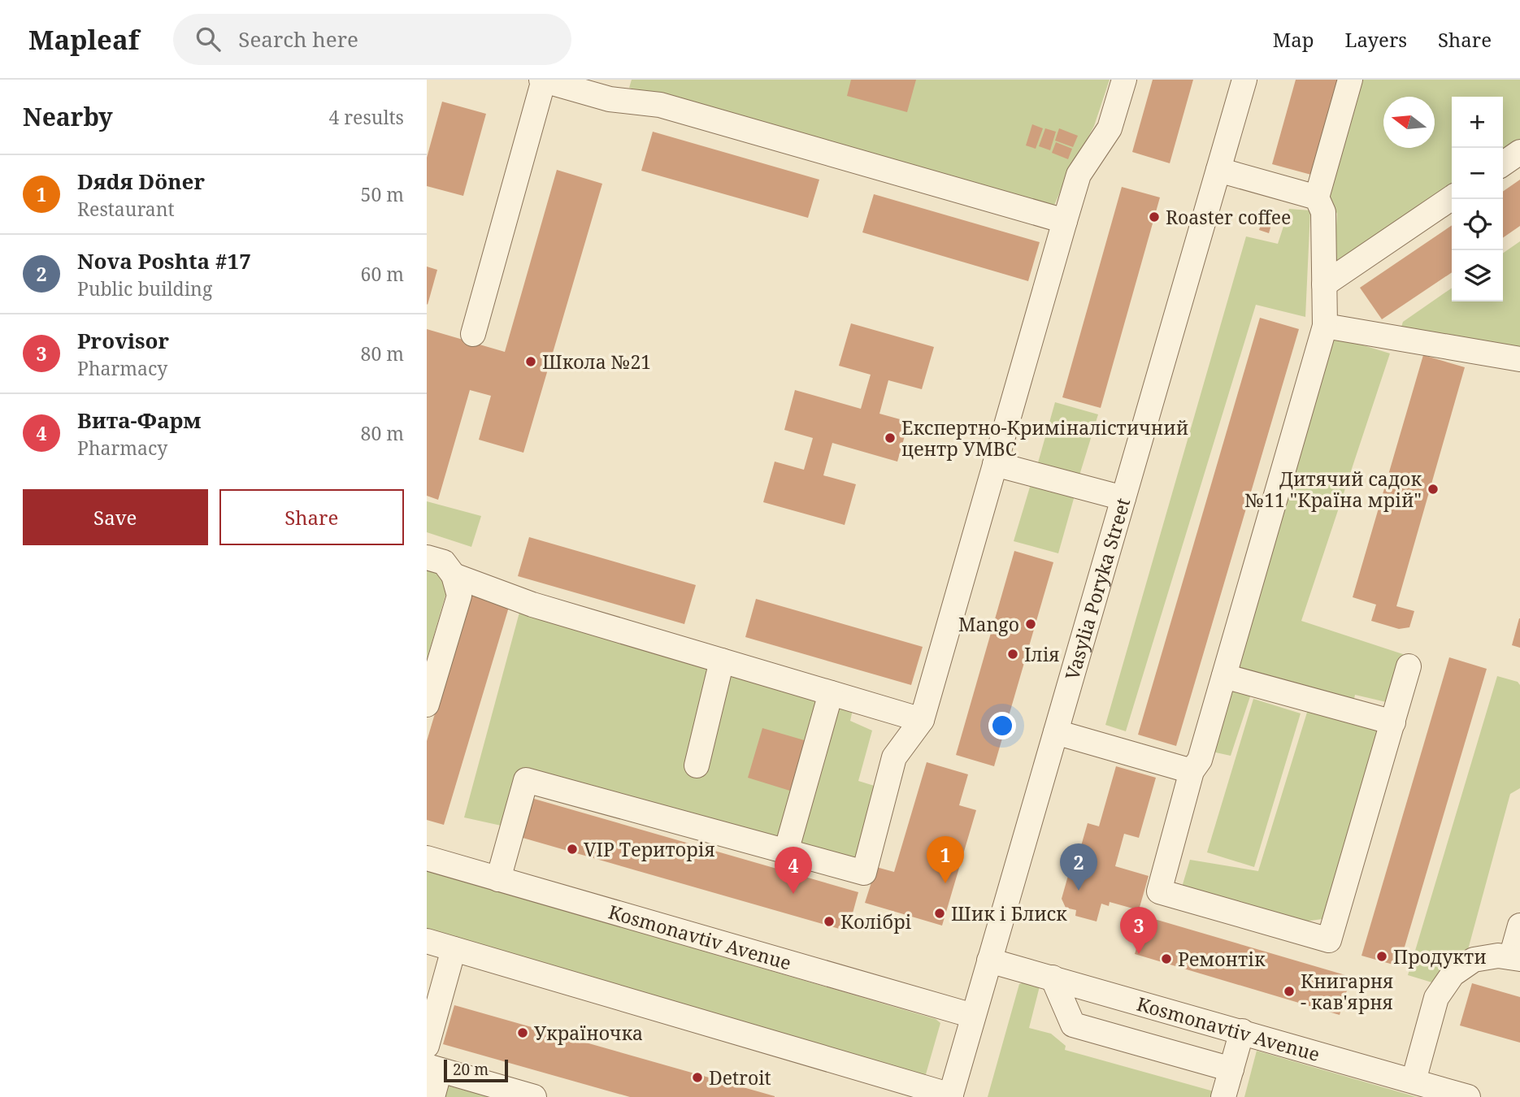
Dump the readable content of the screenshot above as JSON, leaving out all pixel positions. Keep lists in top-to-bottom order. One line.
{"streets":{"street":["Vasylia Poryka Street","Kosmonavtiv Avenue"]},"crossings":[["Vasylia Poryka Street","Kosmonavtiv Avenue"]],"places":["Roaster coffee","Школа №21","Експертно-Криміналістичний центр УМВС","Дитячий садок №11 \"Країна мрій\"","Mango","Ілія","VIP Територія","Шик і Блиск","Колібрі","Продукти","Ремонтік","Книгарня - кав'ярня","Україночка","Detroit"],"scale_bar":"20 m","north":"left","page":{"header":"Mapleaf","search":"Search here","nav":["Map","Layers","Share"],"heading":["Nearby","4 results"],"map_buttons":["+","−"],"list":[{"mark":"1","name":"Dяdя Döner","note":"Restaurant","value":"50 m"},{"mark":"2","name":"Nova Poshta #17","note":"Public building","value":"60 m"},{"mark":"3","name":"Provisor","note":"Pharmacy","value":"80 m"},{"mark":"4","name":"Вита-Фарм","note":"Pharmacy","value":"80 m"}],"buttons":["Save","Share"],"pins":["1","2","4","3"],"scale":"20 m"}}
